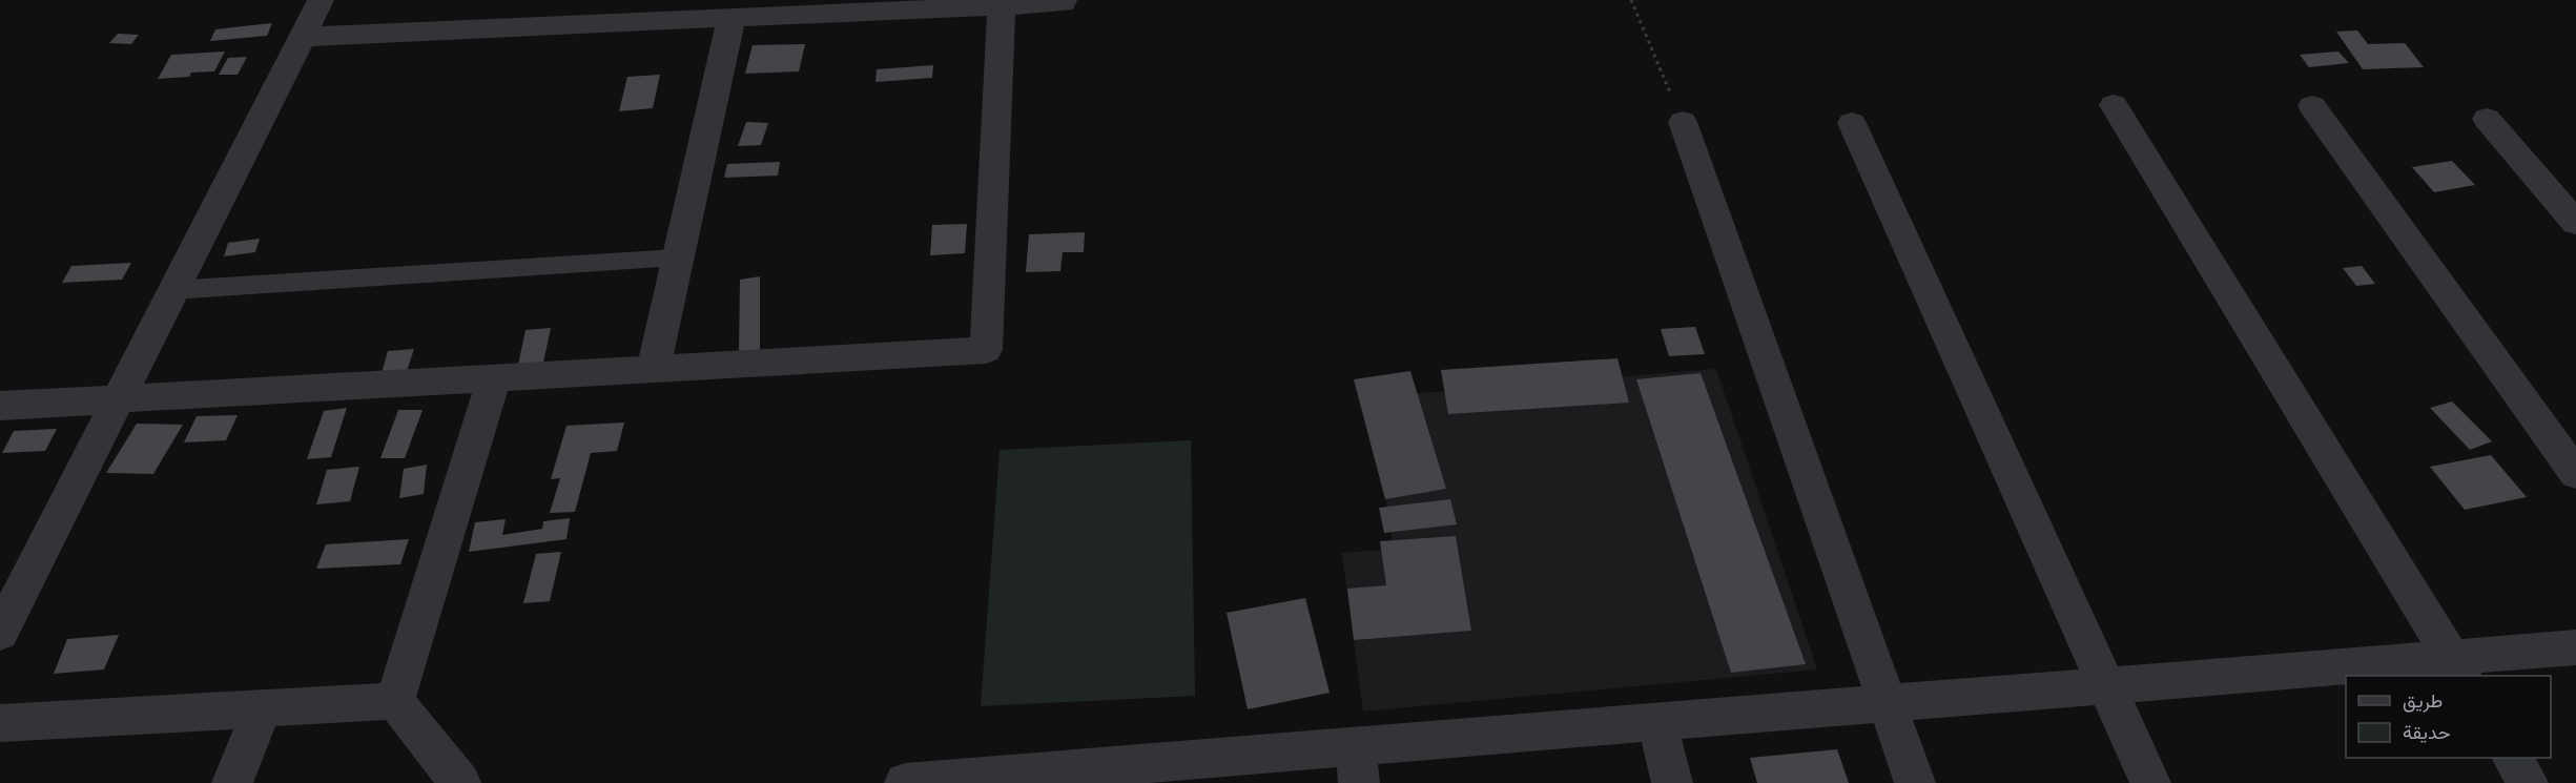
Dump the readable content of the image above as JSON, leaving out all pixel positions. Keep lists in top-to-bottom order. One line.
{"legend":["طريق","حديقة"]}
